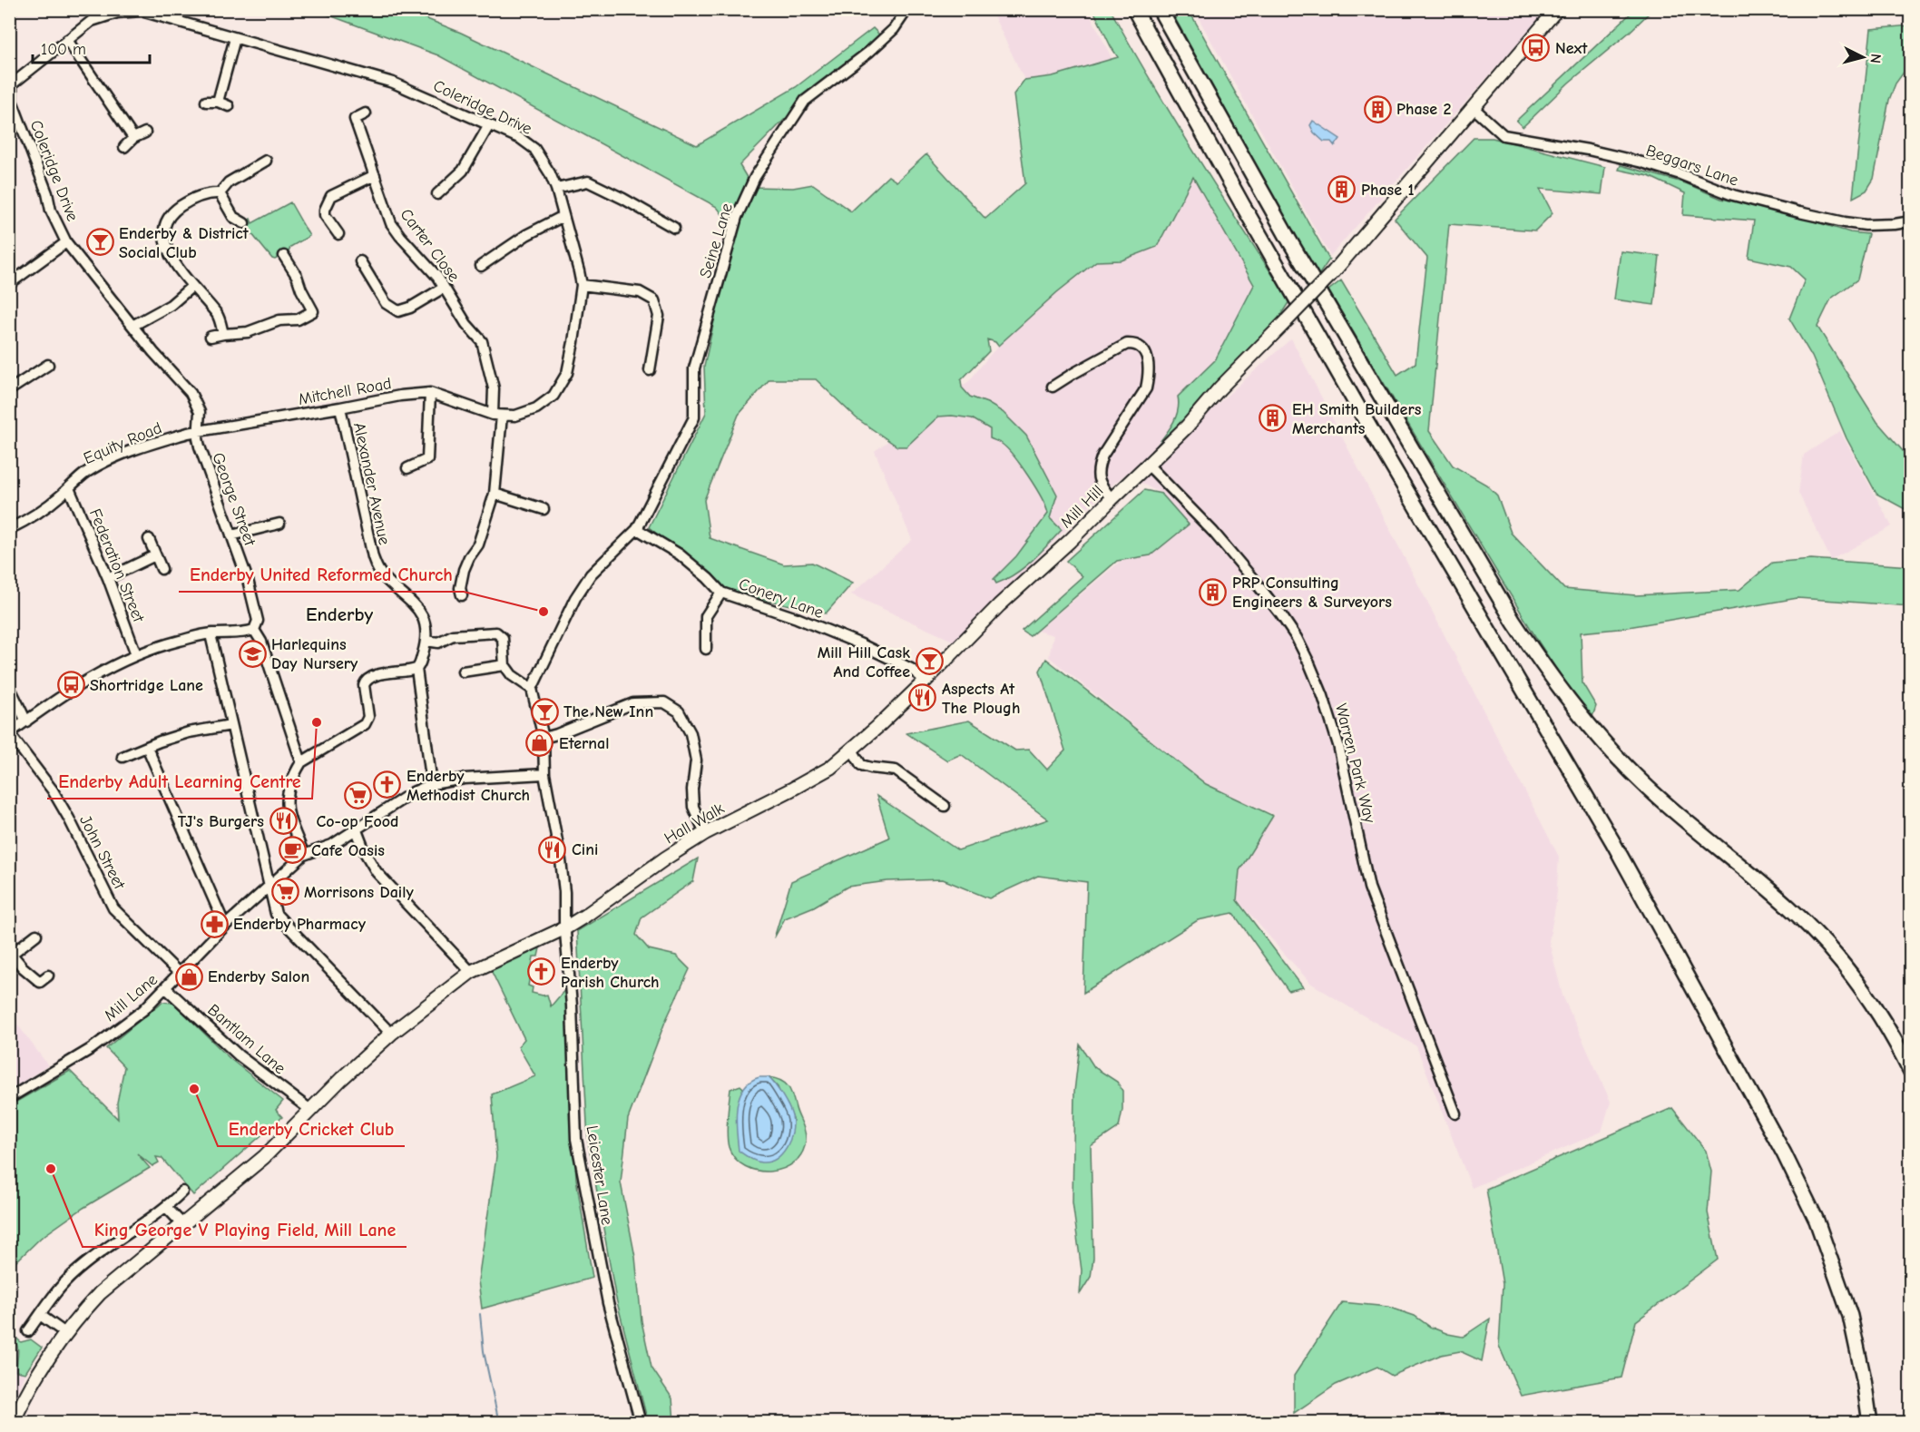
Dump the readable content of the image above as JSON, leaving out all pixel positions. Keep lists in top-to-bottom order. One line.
{"streets":{"main road":["Mill Hill","Hall Walk"],"street":["Coleridge Drive","Beggars Lane","Seine Lane","Carter Close","Mitchell Road","Equity Road","Alexander Avenue","George Street","Federation Street","Conery Lane","Warren Park Way","John Street","Mill Lane","Bantlam Lane","Leicester Lane"]},"crossings":[["Coleridge Drive","Mitchell Road"],["Coleridge Drive","Equity Road"],["Coleridge Drive","George Street"],["Beggars Lane","Mill Hill"],["Seine Lane","Conery Lane"],["Seine Lane","Leicester Lane"],["Carter Close","Mitchell Road"],["Mitchell Road","Equity Road"],["Mitchell Road","Alexander Avenue"],["Mitchell Road","George Street"],["Equity Road","George Street"],["Equity Road","Federation Street"],["Mill Hill","Conery Lane"],["Mill Hill","Warren Park Way"],["Mill Hill","Hall Walk"],["Hall Walk","Bantlam Lane"],["Hall Walk","Leicester Lane"],["John Street","Mill Lane"],["Mill Lane","Bantlam Lane"]],"districts":["Enderby"],"places":{"bus stop":["Next","Shortridge Lane"],"building":["Phase 2","Phase 1","EH Smith Builders Merchants","PRP Consulting Engineers & Surveyors"],"bar":["Enderby & District Social Club","Mill Hill Cask And Coffee","The New Inn"],"other":["Enderby United Reformed Church","Enderby Adult Learning Centre","Enderby Cricket Club","King George V Playing Field, Mill Lane"],"school or university":["Harlequins Day Nursery"],"restaurant":["Aspects At The Plough","TJ's Burgers","Cini"],"shop":["Eternal","Enderby Salon"],"church":["Enderby Methodist Church","Enderby Parish Church"],"supermarket":["Co-op Food","Morrisons Daily"],"cafe":["Cafe Oasis"],"pharmacy":["Enderby Pharmacy"]},"scale_bar":"100 m","north":"right"}
